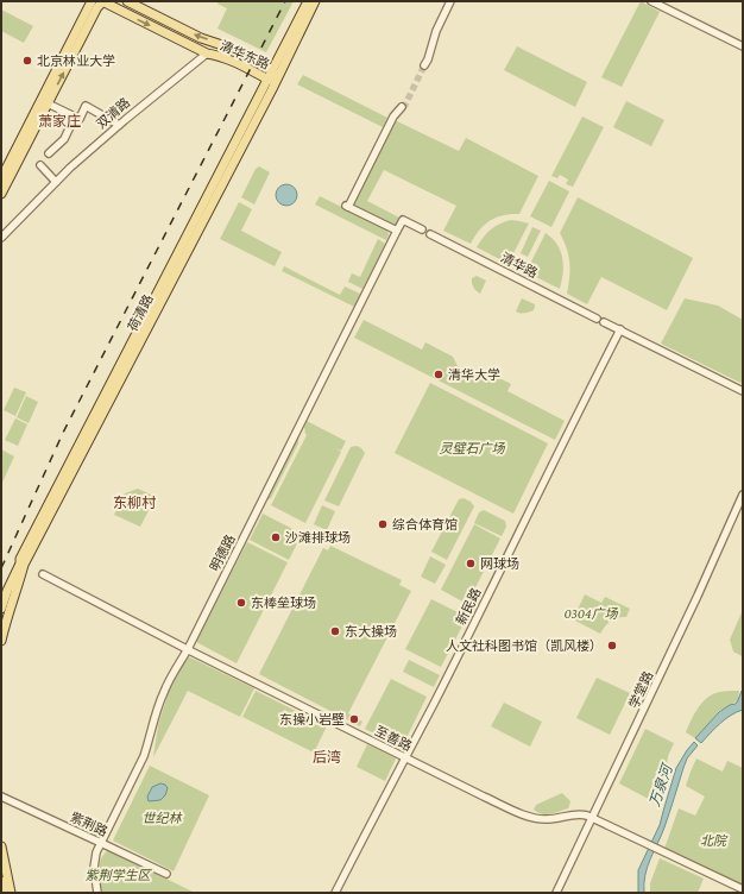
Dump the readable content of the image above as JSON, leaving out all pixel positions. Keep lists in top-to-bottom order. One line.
{"streets":{"main road":["清华东路","荷清路"],"street":["双清路","清华路","明德路","新民路","学堂路","至善路","紫荆路"]},"crossings":[["清华东路","双清路"],["清华东路","荷清路"],["明德路","至善路"],["明德路","紫荆路"],["新民路","至善路"],["学堂路","至善路"]],"districts":["萧家庄","东柳村","后湾"],"water":["万泉河"],"parks":["灵璧石广场","0304广场","世纪林","北院","紫荆学生区"],"places":["北京林业大学","清华大学","综合体育馆","沙滩排球场","网球场","东棒垒球场","东大操场","人文社科图书馆（凯风楼）","东操小岩壁"]}
